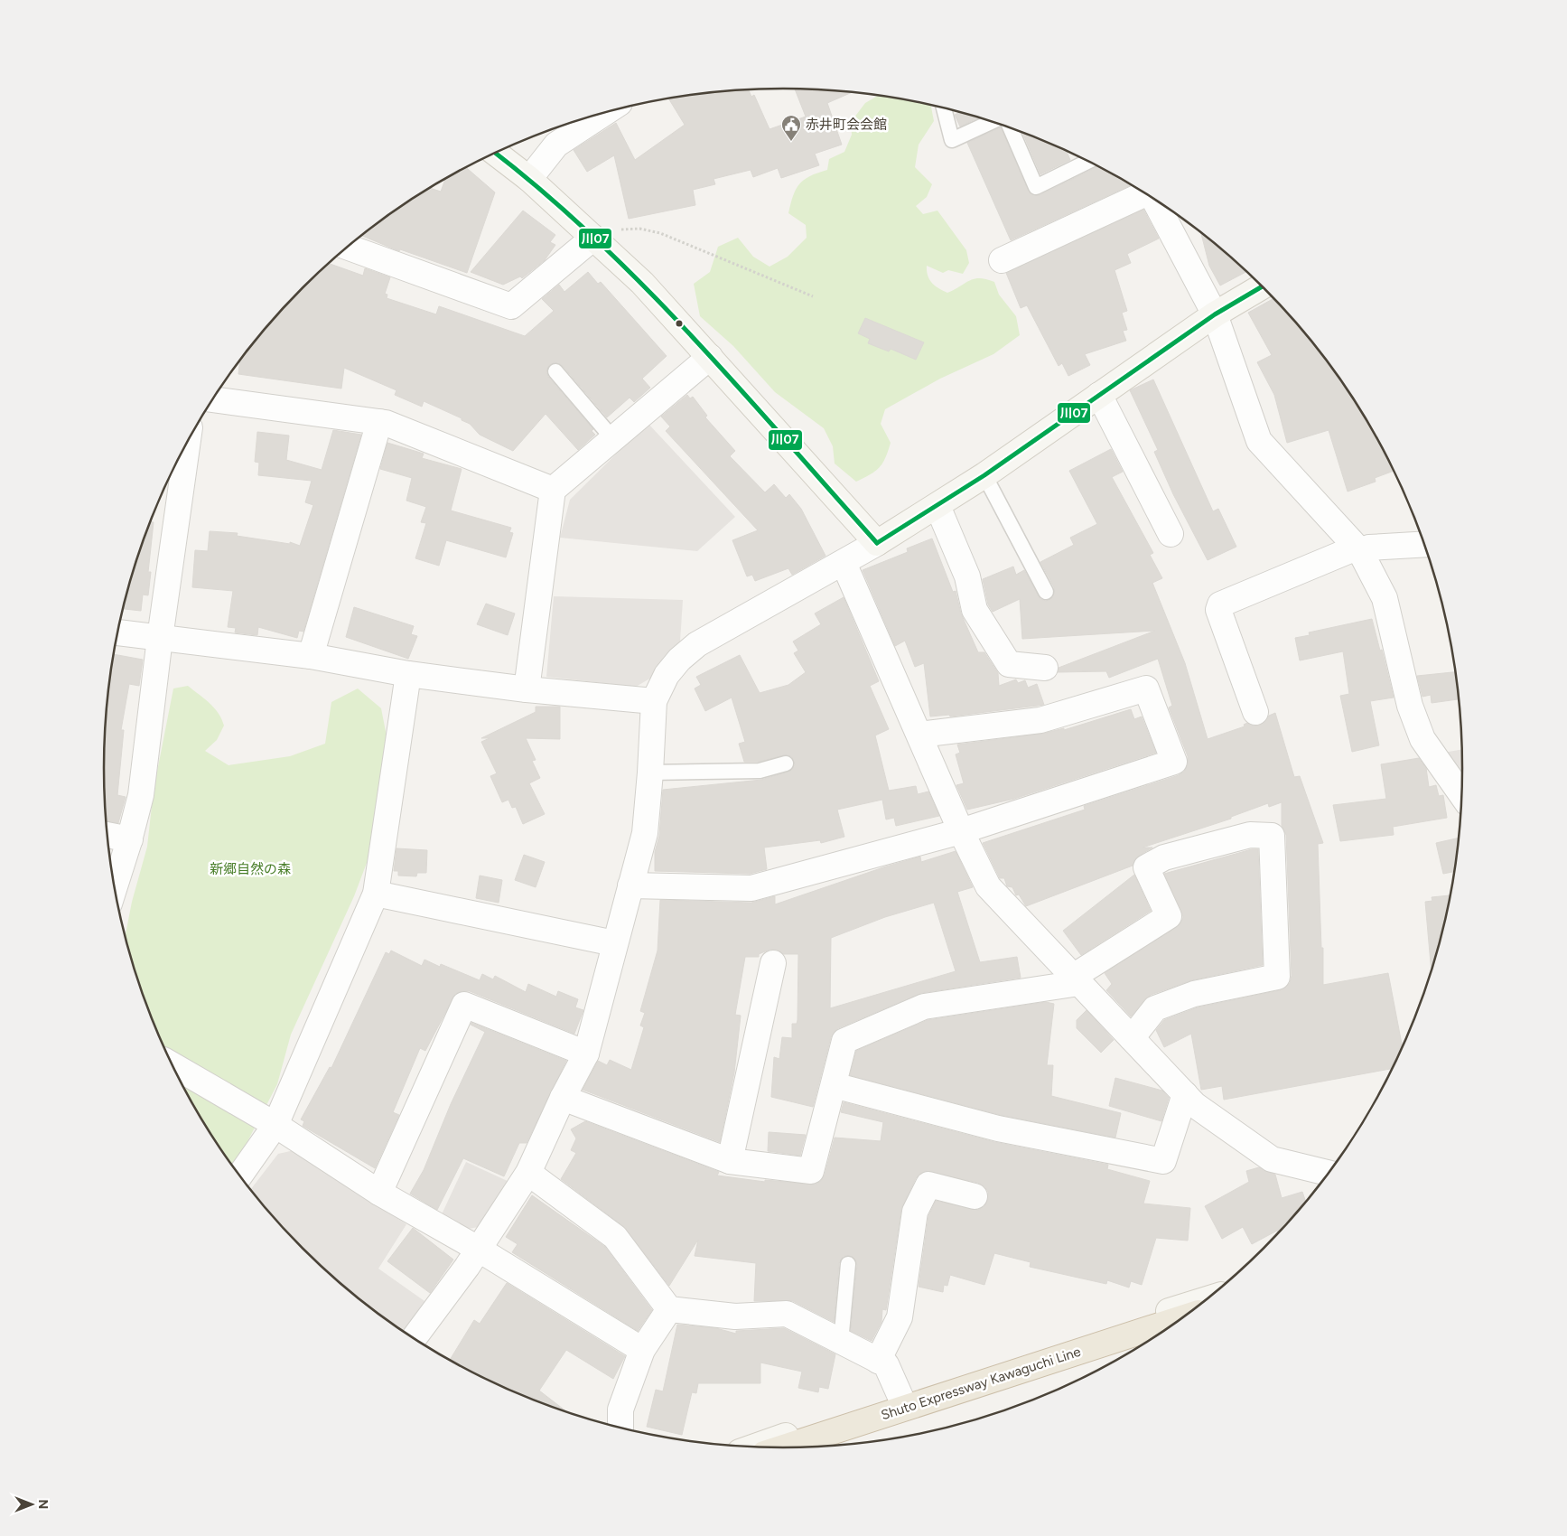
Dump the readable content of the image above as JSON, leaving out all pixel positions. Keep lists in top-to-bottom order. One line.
{"streets":{"highway":["Shuto Expressway Kawaguchi Line"]},"parks":["新郷自然の森"],"places":{"public building":["赤井町会会館"]},"lines":["transit line 川07"],"north":"right"}
